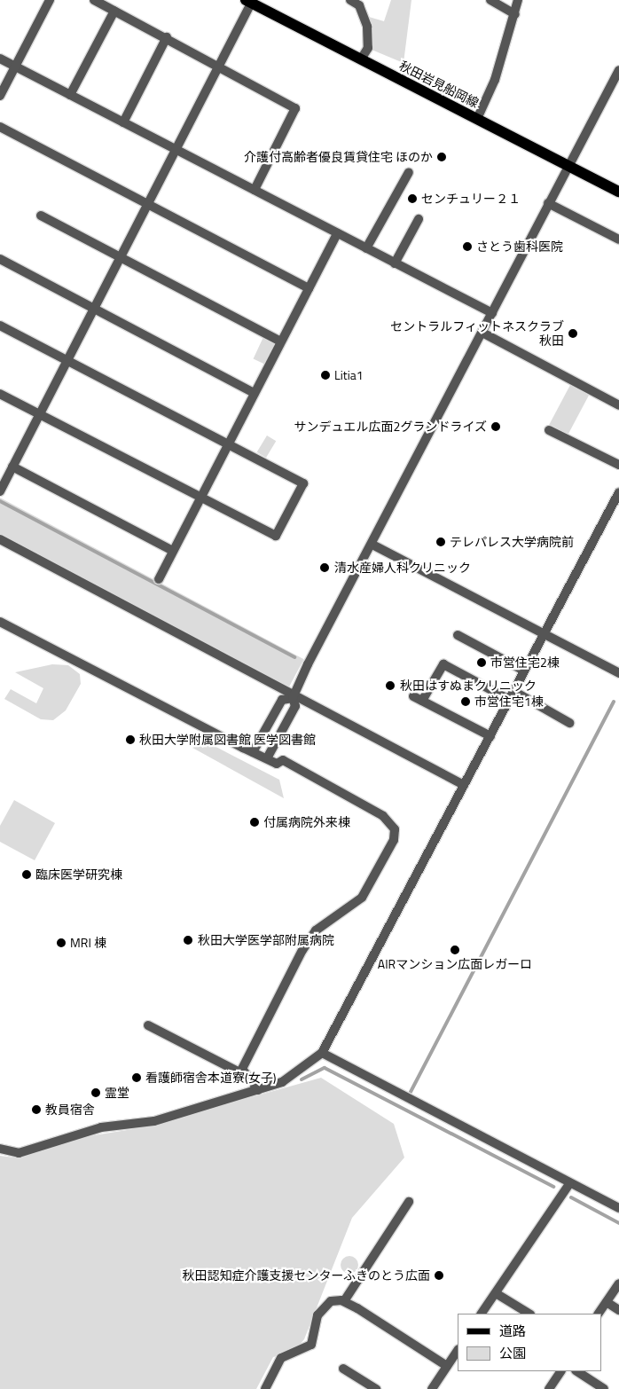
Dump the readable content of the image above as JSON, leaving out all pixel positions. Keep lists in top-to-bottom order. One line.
{"streets":{"main road":["秋田岩見船岡線"]},"places":["介護付高齢者優良賃貸住宅 ほのか","センチュリー２１","さとう歯科医院","セントラルフィットネスクラブ 秋田","Litia1","サンデュエル広面2グランドライズ","テレパレス大学病院前","清水産婦人科クリニック","市営住宅2棟","秋田はすぬまクリニック","市営住宅1棟","秋田大学附属図書館 医学図書館","付属病院外来棟","臨床医学研究棟","秋田大学医学部附属病院","MRI 棟","AIRマンション広面レガーロ","看護師宿舎本道寮(女子)","霊堂","教員宿舎","秋田認知症介護支援センターふきのとう広面"],"legend":["道路","公園"]}
